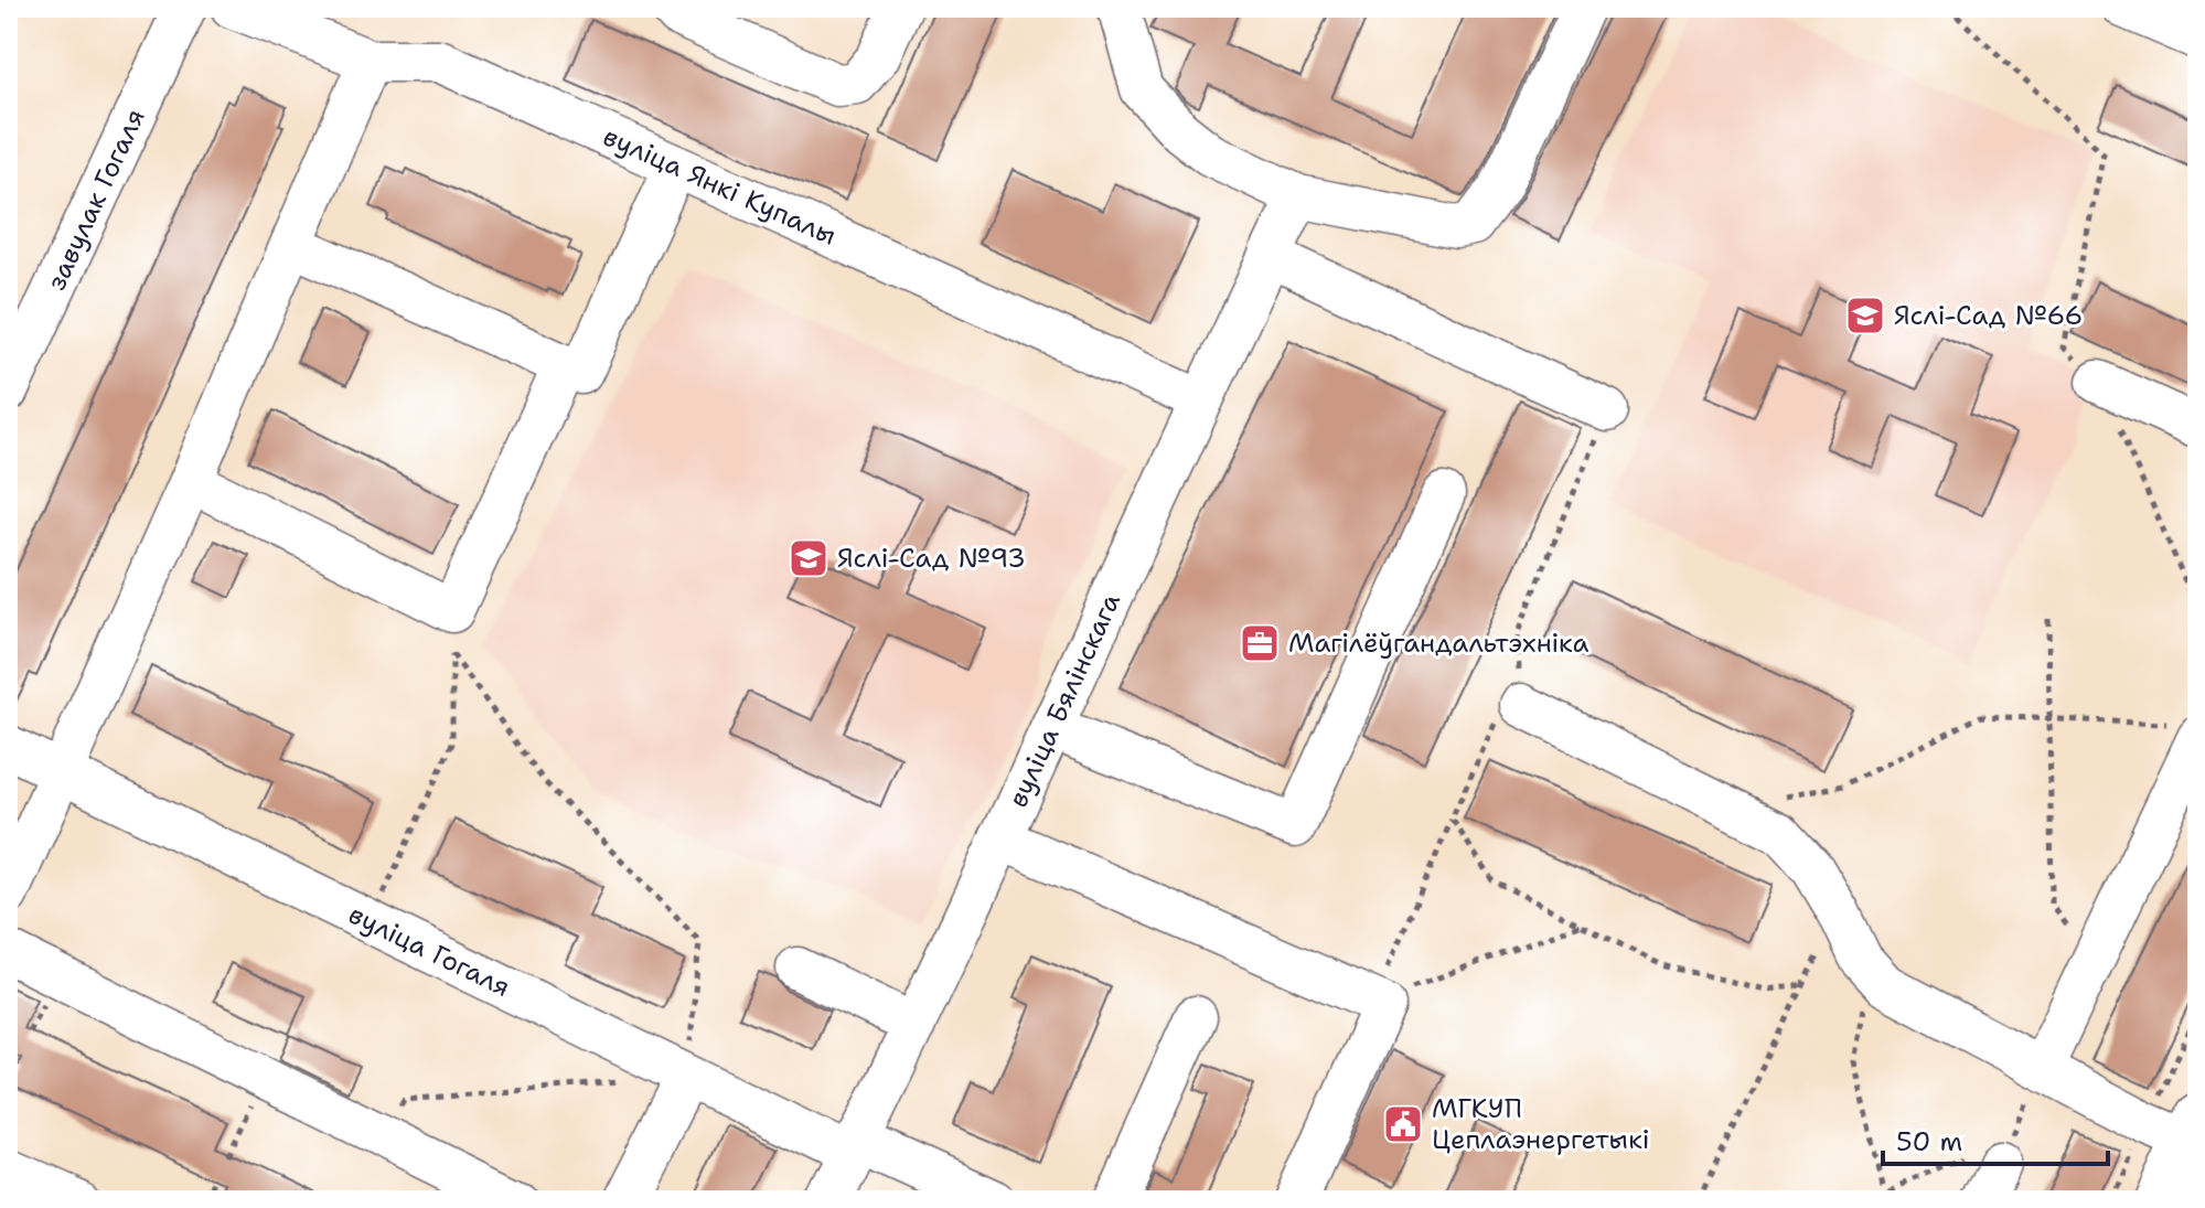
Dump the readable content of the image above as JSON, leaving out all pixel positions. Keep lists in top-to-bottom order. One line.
{"streets":{"street":["вуліца Янкі Купалы","завулак Гогаля","вуліца Бялінскага","вуліца Гогаля"]},"crossings":[["вуліца Янкі Купалы","вуліца Бялінскага"],["вуліца Бялінскага","вуліца Гогаля"]],"places":{"school or university":["Яслі-Сад №66","Яслі-Сад №93"],"office":["Магілёўгандальтэхніка"],"public building":["МГКУП Цеплаэнергетыкі"]},"scale_bar":"50 m"}
